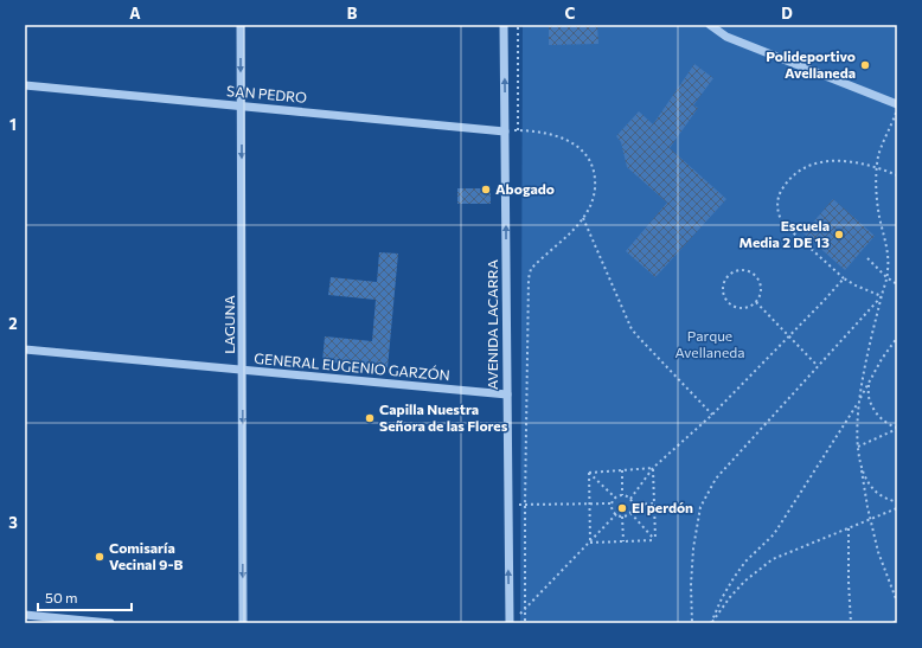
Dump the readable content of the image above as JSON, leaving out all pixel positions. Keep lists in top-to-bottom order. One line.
{"streets":{"street":["SAN PEDRO","LAGUNA","AVENIDA LACARRA","GENERAL EUGENIO GARZÓN"]},"crossings":[["SAN PEDRO","LAGUNA"],["SAN PEDRO","AVENIDA LACARRA"],["LAGUNA","GENERAL EUGENIO GARZÓN"],["AVENIDA LACARRA","GENERAL EUGENIO GARZÓN"]],"one_way":["LAGUNA","AVENIDA LACARRA"],"parks":["Parque Avellaneda"],"places":["Polideportivo Avellaneda","Abogado","Escuela Media 2 DE 13","Capilla Nuestra Señora de las Flores","El perdón","Comisaría Vecinal 9-B"],"scale_bar":"50 m","grid":{"columns":["A","B","C","D"],"rows":["1","2","3"]}}
